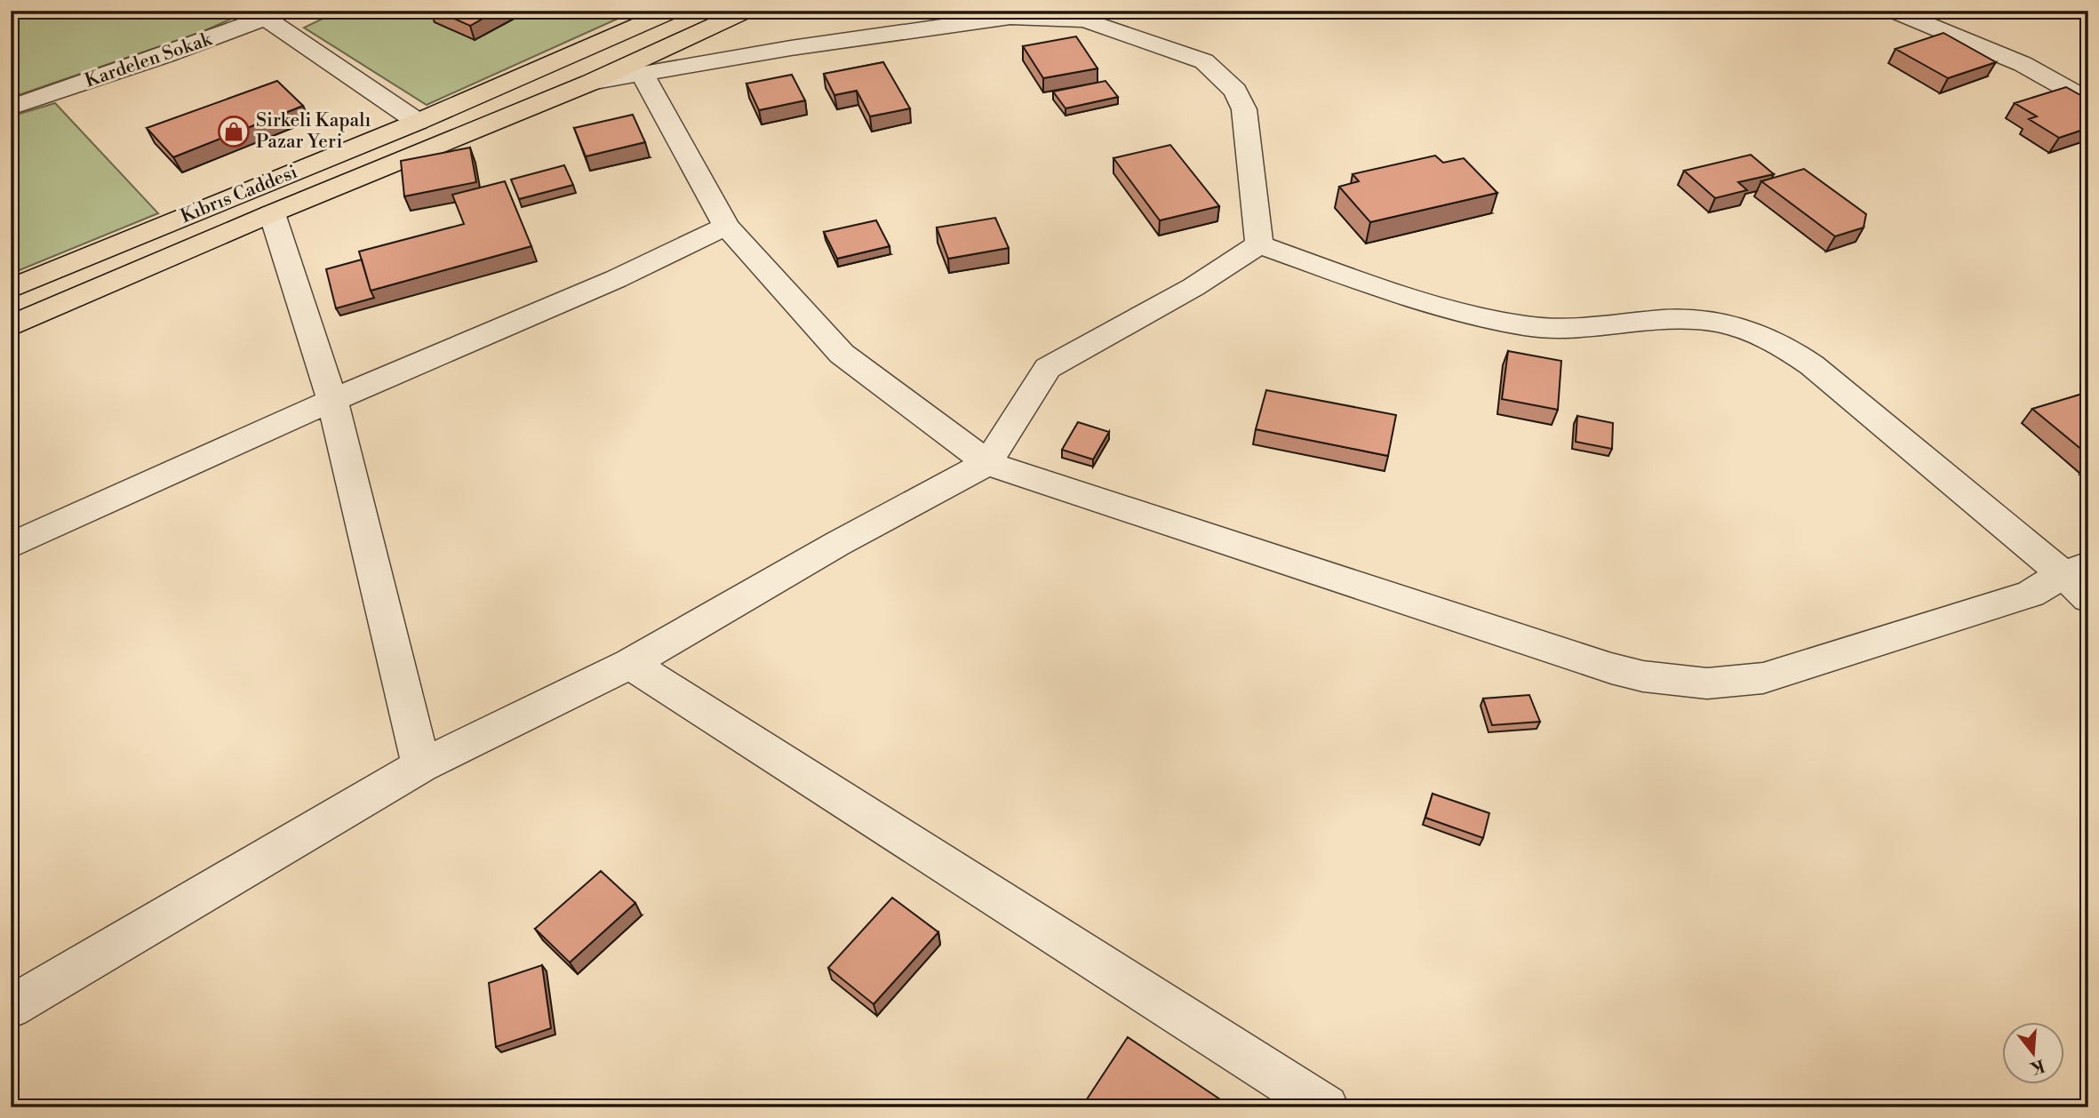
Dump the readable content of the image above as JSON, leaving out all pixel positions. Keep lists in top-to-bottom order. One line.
{"streets":{"main road":["Kıbrıs Caddesi"],"street":["Kardelen Sokak"]},"places":{"shop":["Sirkeli Kapalı Pazar Yeri"]},"north":"bottom"}
